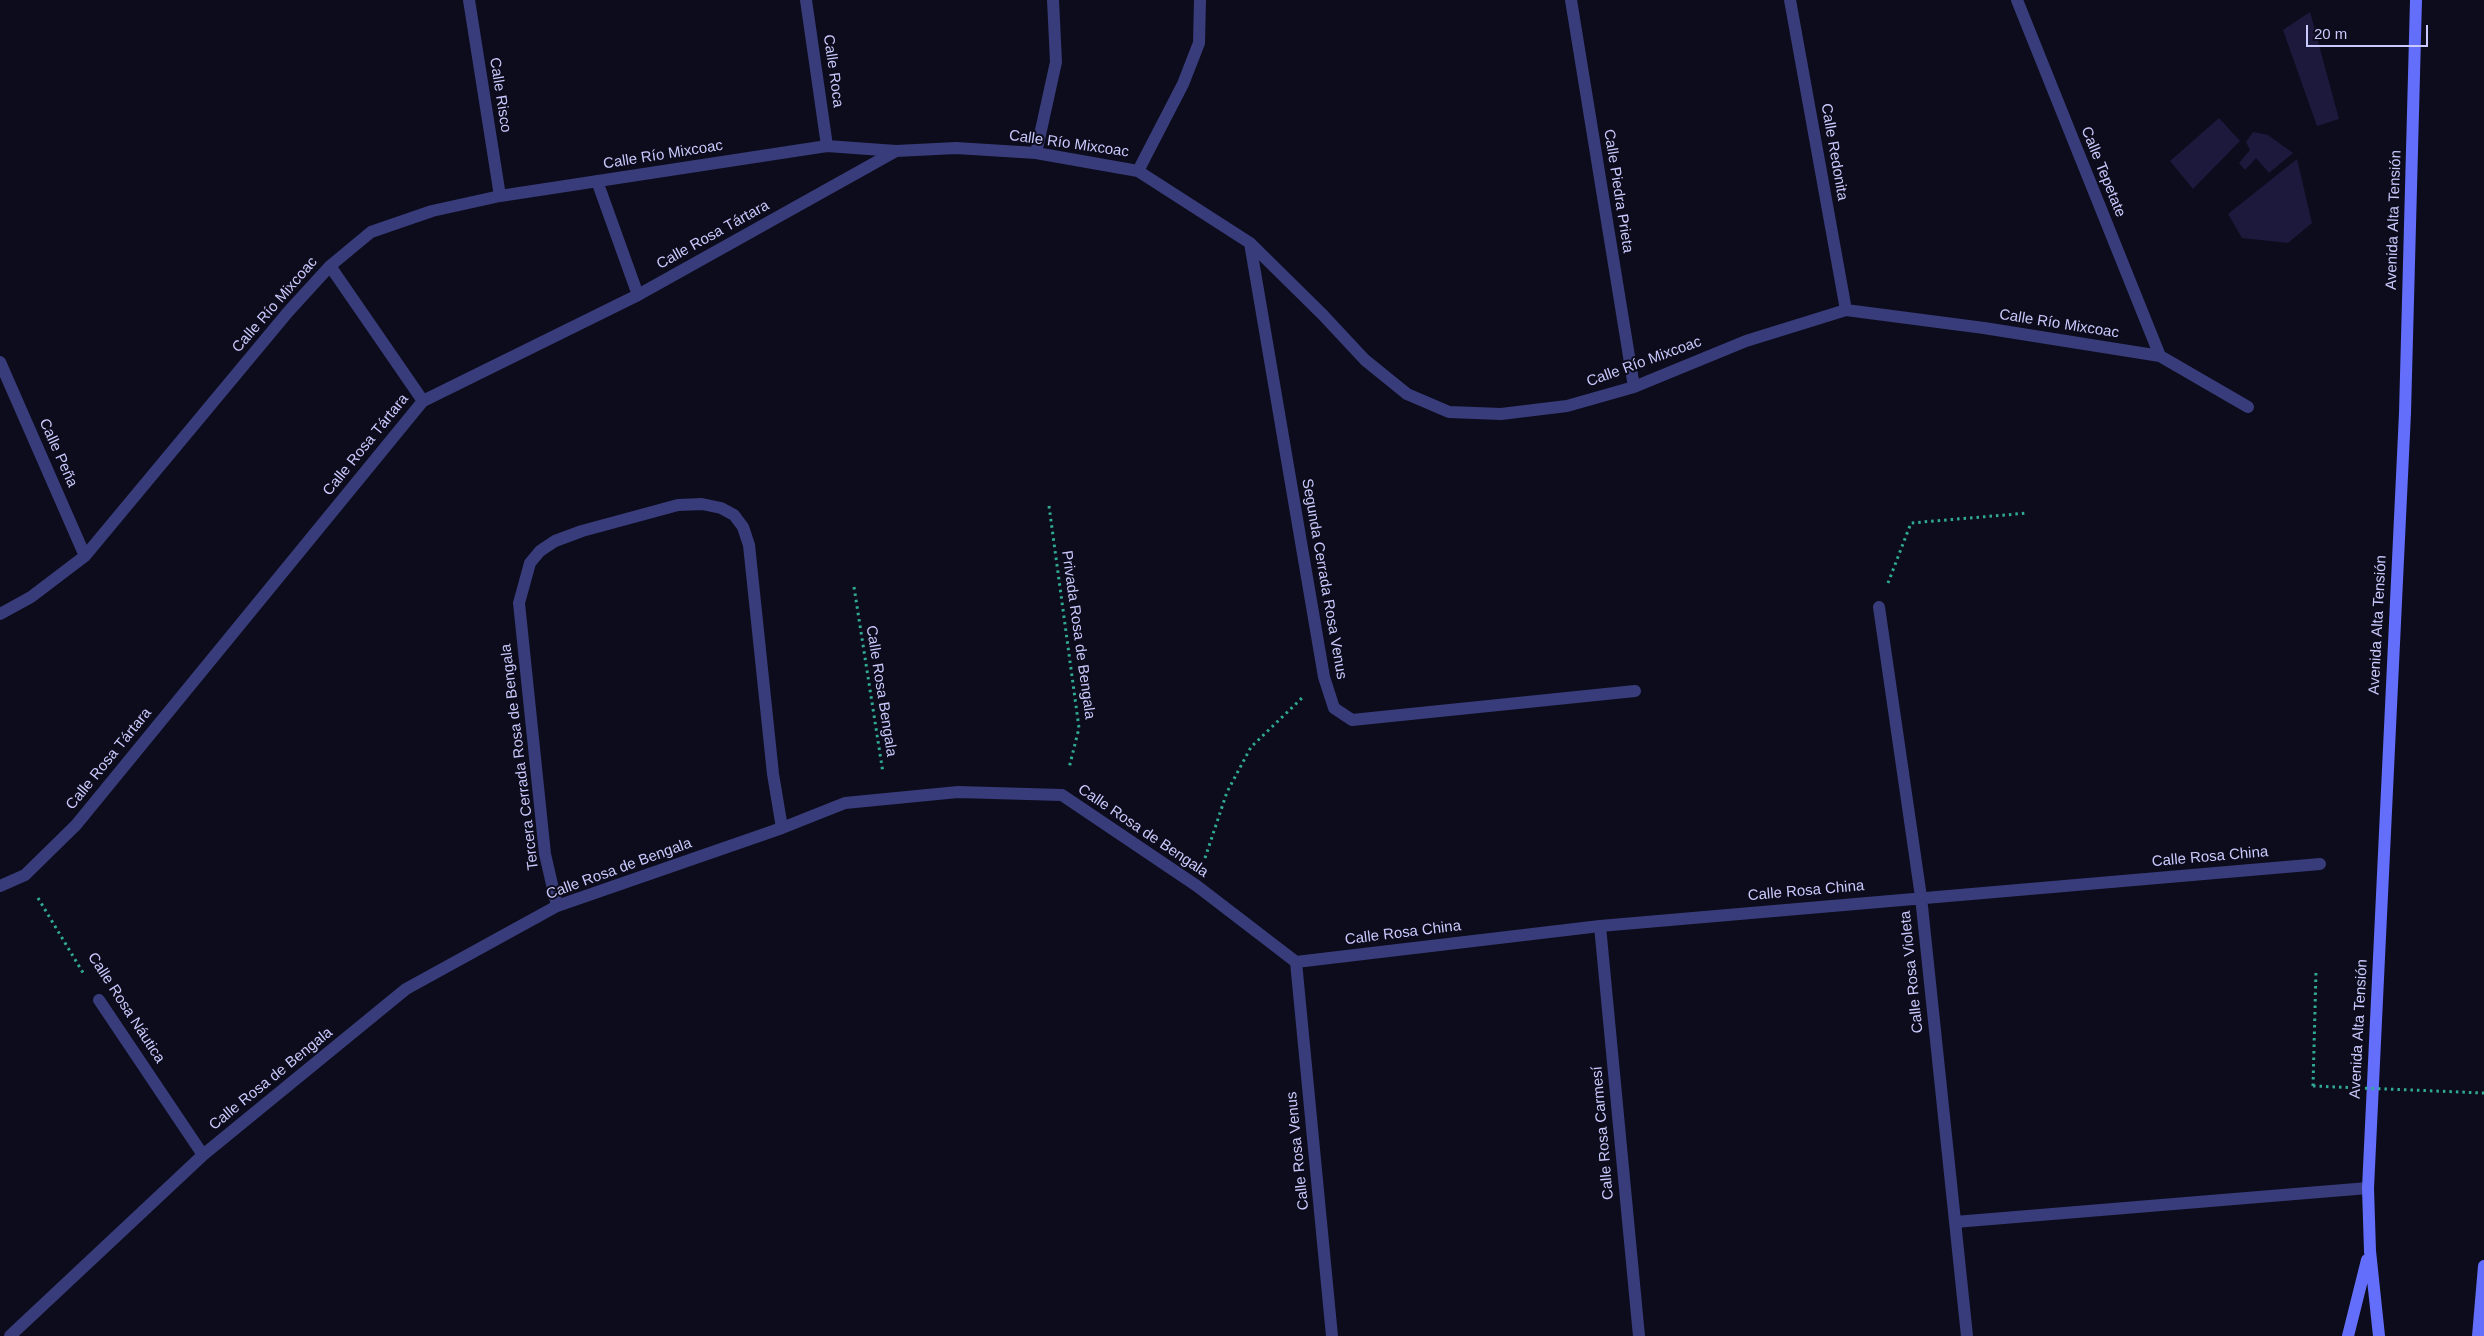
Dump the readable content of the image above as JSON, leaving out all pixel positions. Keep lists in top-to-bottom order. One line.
{"streets":{"main road":["Avenida Alta Tensión"],"street":["Calle Roca","Calle Risco","Calle Río Mixcoac","Calle Redonita","Calle Tepetate","Calle Piedra Prieta","Calle Rosa Tártara","Calle Peña","Segunda Cerrada Rosa Venus","Tercera Cerrada Rosa de Bengala","Calle Rosa de Bengala","Calle Rosa China","Calle Rosa Violeta","Calle Rosa Náutica","Calle Rosa Carmesí","Calle Rosa Venus"],"path":["Privada Rosa de Bengala","Calle Rosa Bengala"]},"crossings":[["Calle Roca","Calle Río Mixcoac"],["Calle Risco","Calle Río Mixcoac"],["Calle Río Mixcoac","Calle Redonita"],["Calle Río Mixcoac","Calle Tepetate"],["Calle Río Mixcoac","Calle Piedra Prieta"],["Calle Río Mixcoac","Calle Rosa Tártara"],["Calle Río Mixcoac","Calle Peña"],["Calle Río Mixcoac","Segunda Cerrada Rosa Venus"],["Calle Rosa Tártara","Calle Rosa Náutica"],["Privada Rosa de Bengala","Calle Rosa de Bengala"],["Calle Rosa Bengala","Calle Rosa de Bengala"],["Tercera Cerrada Rosa de Bengala","Calle Rosa de Bengala"],["Calle Rosa de Bengala","Calle Rosa China"],["Calle Rosa de Bengala","Calle Rosa Náutica"],["Calle Rosa de Bengala","Calle Rosa Venus"],["Calle Rosa China","Calle Rosa Violeta"],["Calle Rosa China","Calle Rosa Carmesí"],["Calle Rosa China","Calle Rosa Venus"]],"scale_bar":"20 m"}
